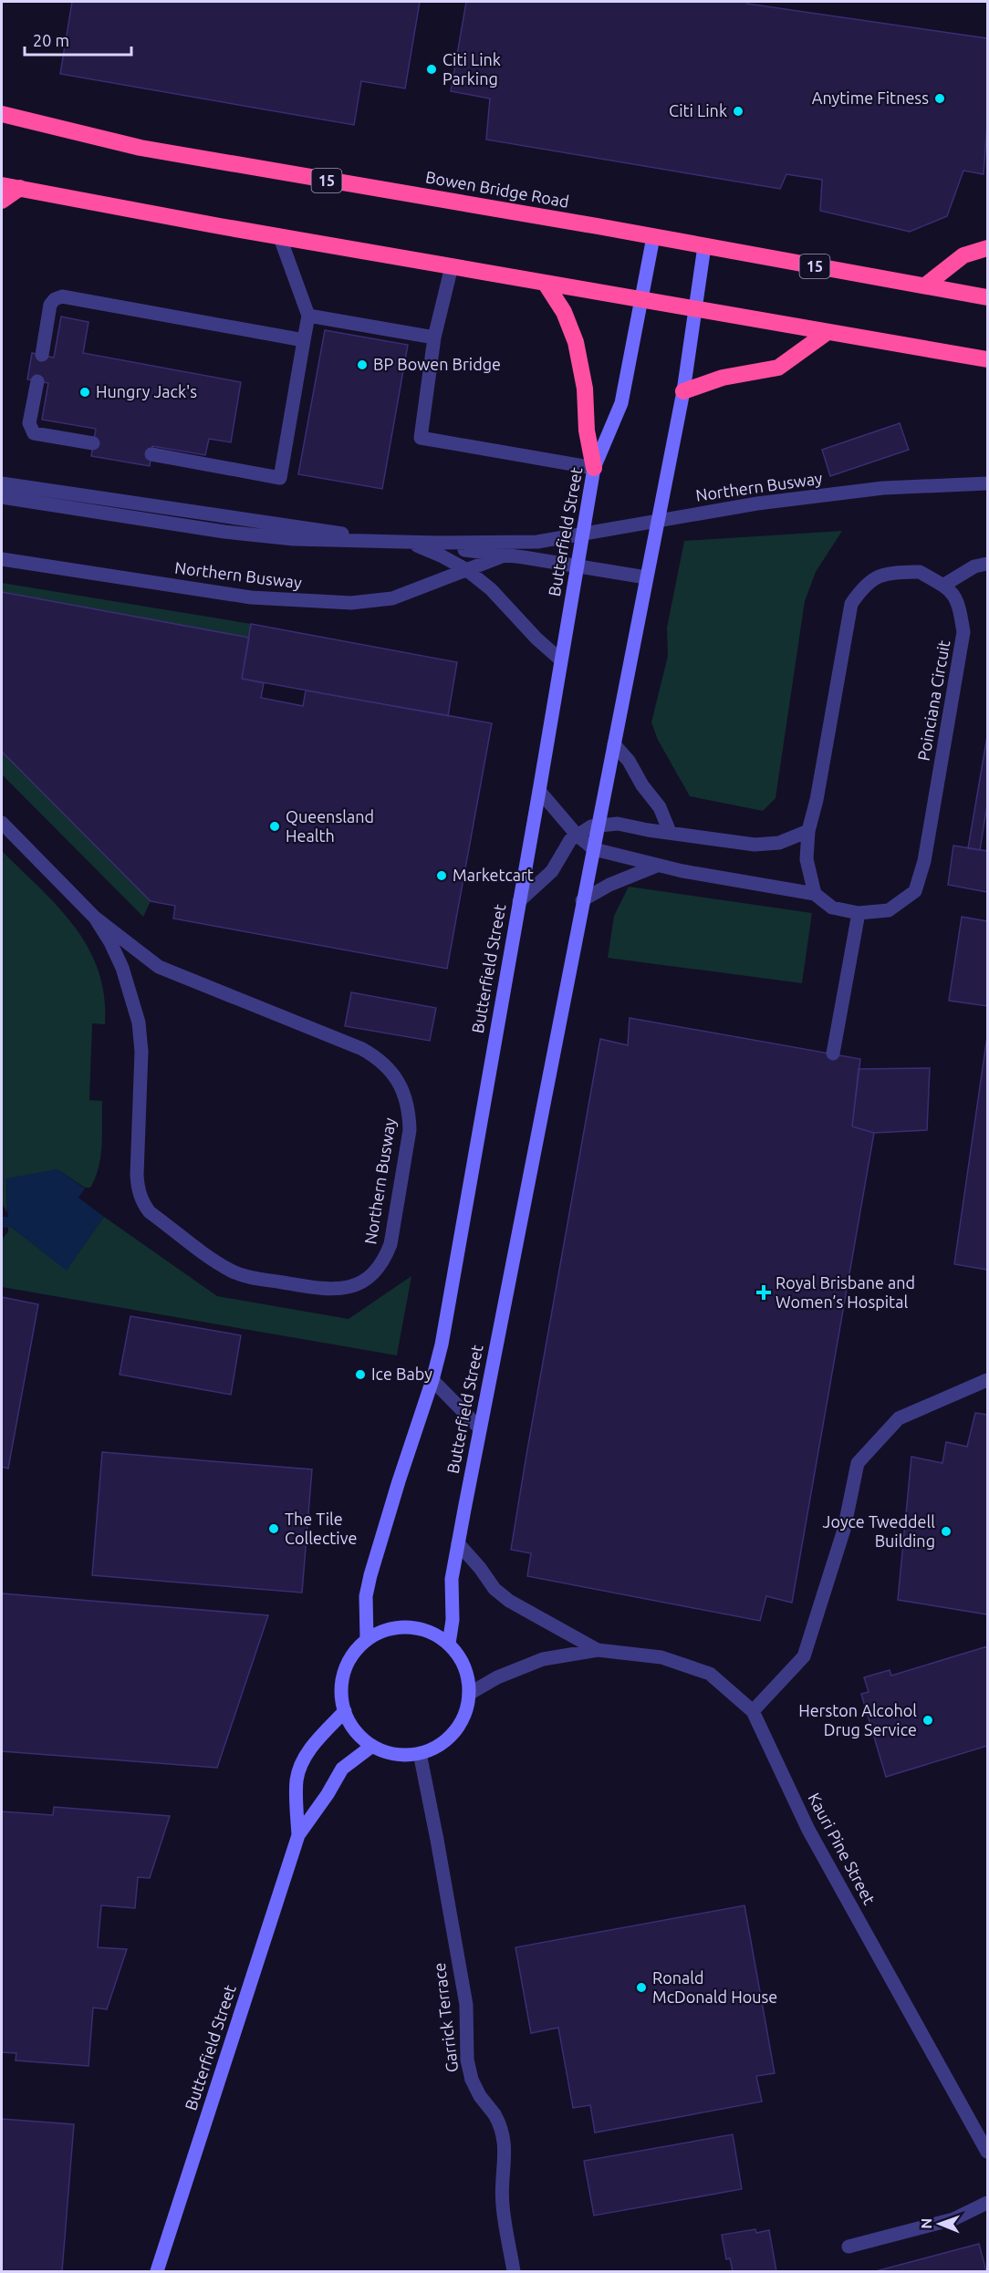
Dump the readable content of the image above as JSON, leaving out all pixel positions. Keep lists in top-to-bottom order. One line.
{"streets":{"highway":["15","Bowen Bridge Road"],"street":["Northern Busway","Butterfield Street","Poinciana Circuit","Kauri Pine Street","Garrick Terrace"]},"crossings":[["Bowen Bridge Road","Butterfield Street"],["Butterfield Street","Poinciana Circuit"],["Butterfield Street","Garrick Terrace"]],"places":{"other":["Citi Link Parking","Anytime Fitness","Citi Link","BP Bowen Bridge","Hungry Jack's","Queensland Health","Marketcart","Ice Baby","The Tile Collective","Joyce Tweddell Building","Herston Alcohol Drug Service","Ronald McDonald House"],"health":["Royal Brisbane and Women’s Hospital"]},"scale_bar":"20 m","north":"left"}
